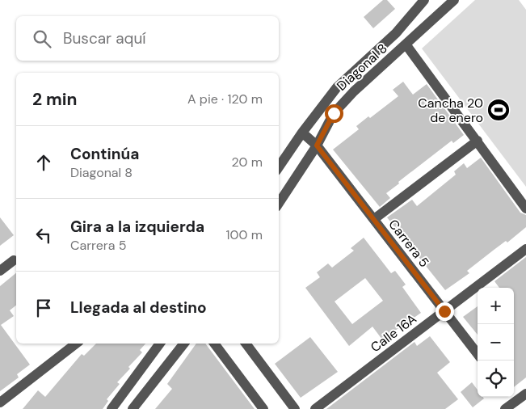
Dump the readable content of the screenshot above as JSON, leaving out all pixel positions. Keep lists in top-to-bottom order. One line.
{"streets":{"street":["Diagonal 8","Carrera 5","Calle 16A"]},"crossings":[["Diagonal 8","Carrera 5"],["Carrera 5","Calle 16A"]],"places":{"sports":["Cancha 20 de enero"]},"page":{"search":"Buscar aquí","heading":["2 min","A pie · 120 m"],"list":[["Continúa","Diagonal 8","20 m"],["Gira a la izquierda","Carrera 5","100 m"],"Llegada al destino"],"map_buttons":["+","−"]}}
